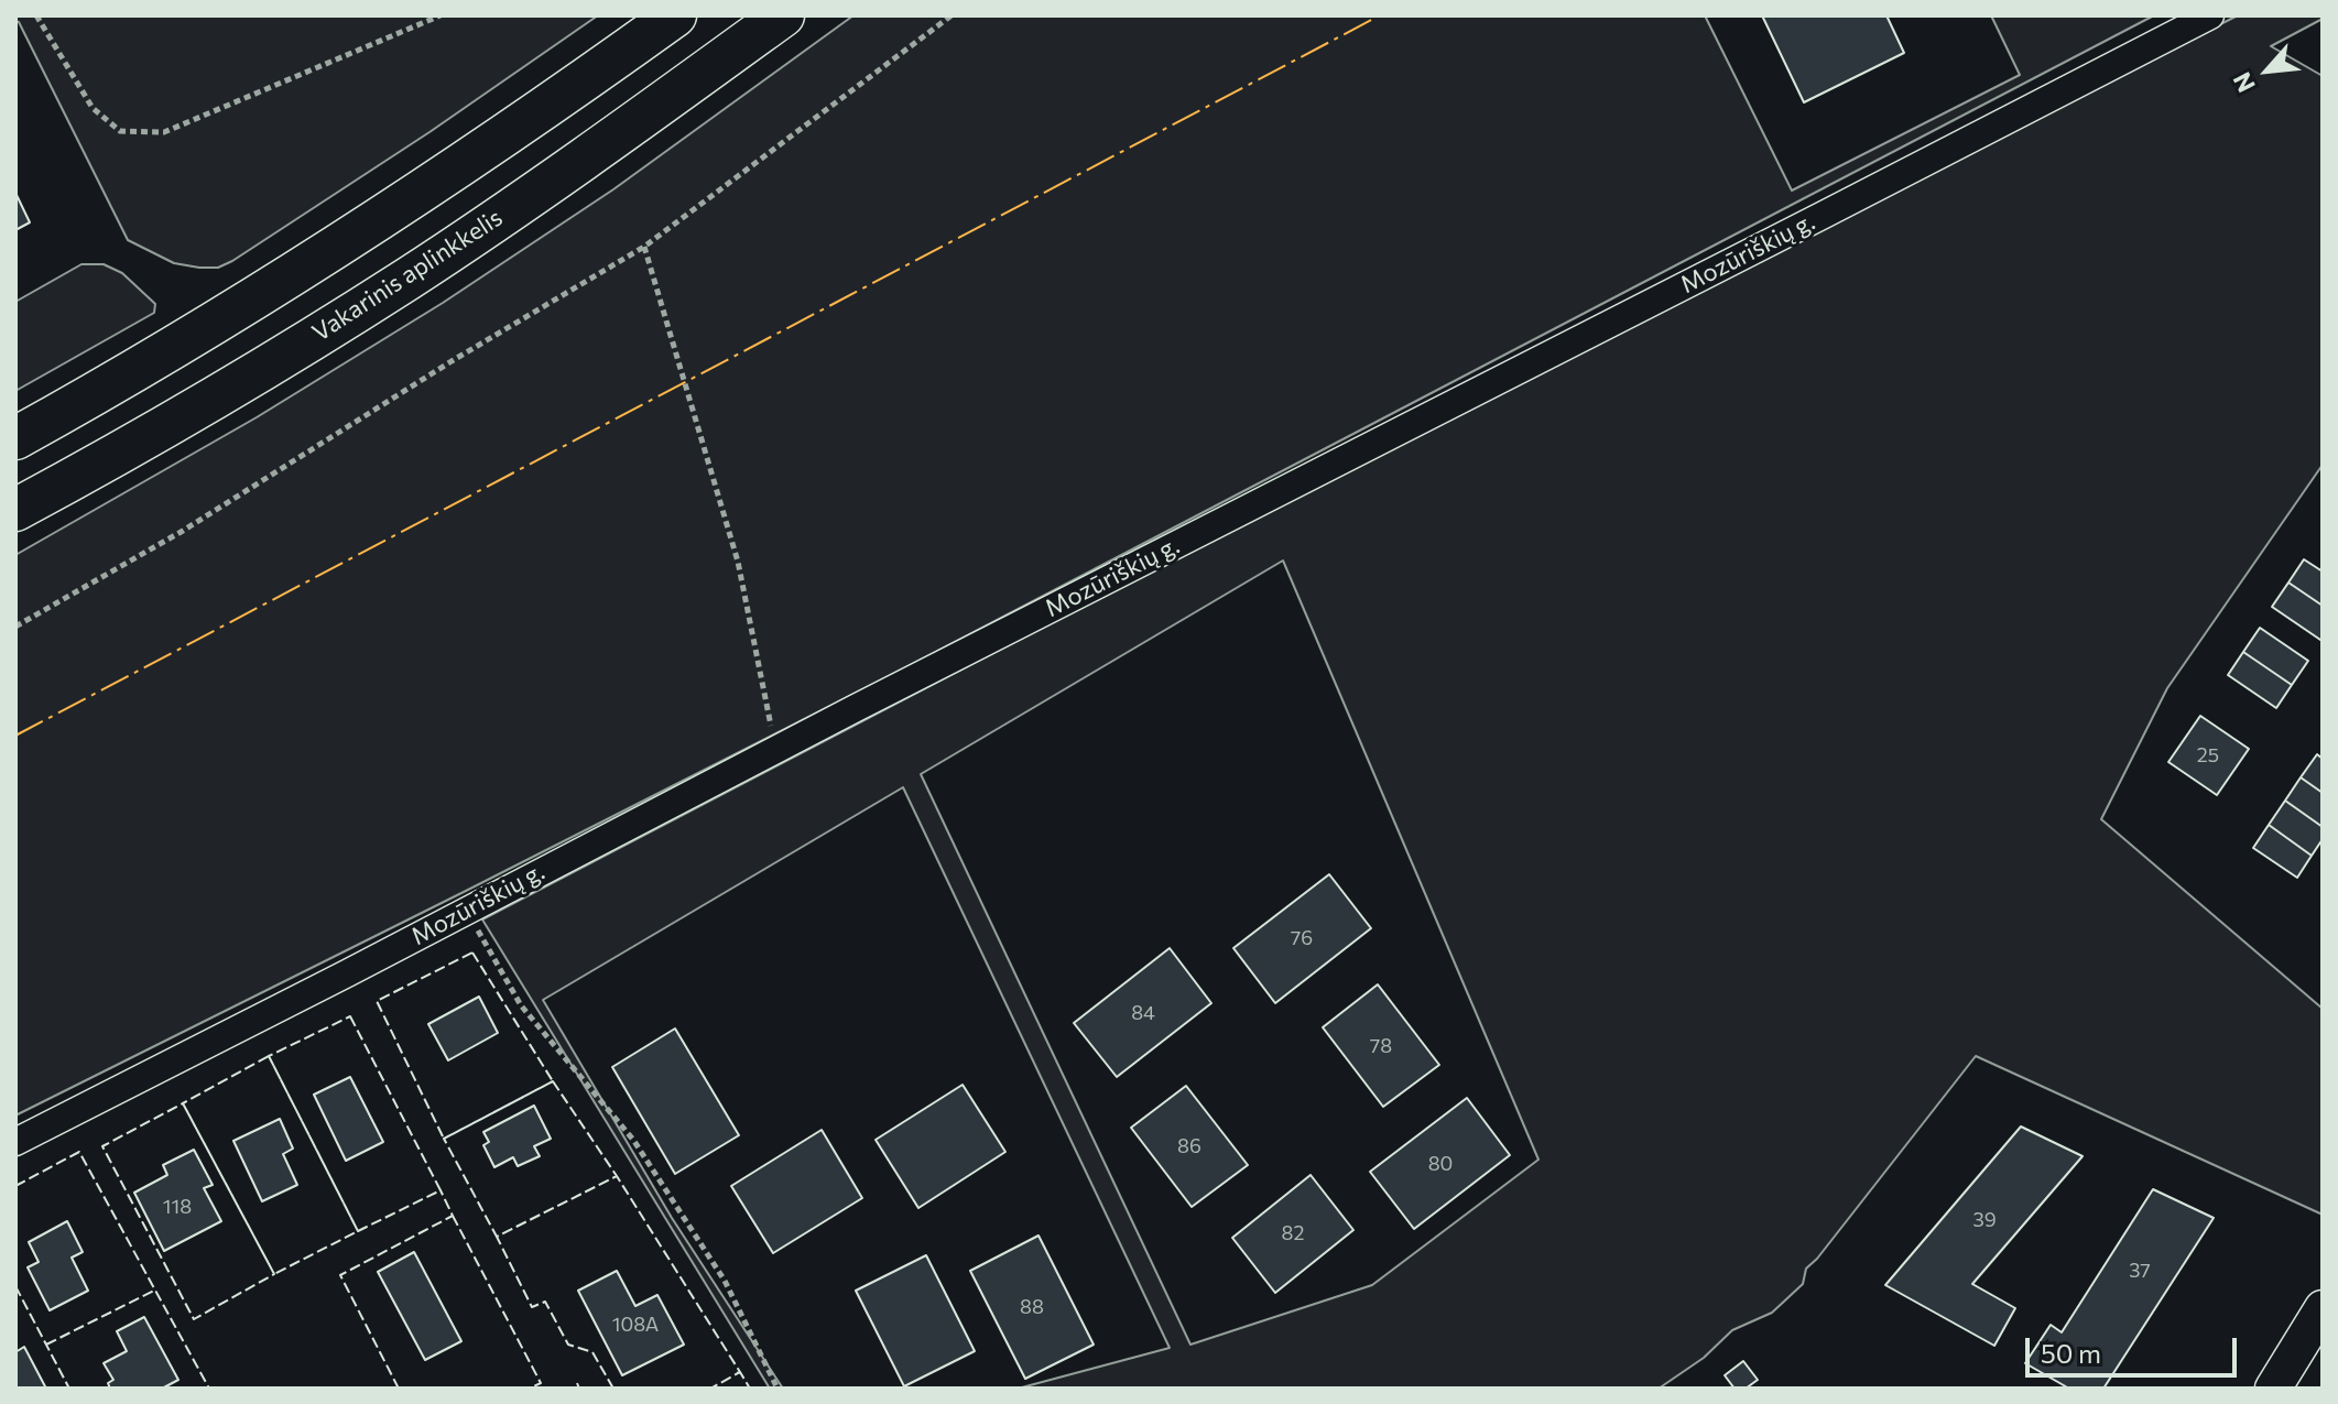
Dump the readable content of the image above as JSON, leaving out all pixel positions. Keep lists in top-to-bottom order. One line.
{"streets":{"highway":["Vakarinis aplinkkelis"],"street":["Mozūriškių g."]},"house_numbers":["25","76","84","78","86","80","118","39","82","37","88","108A"],"scale_bar":"50 m","north":"bottom left"}
